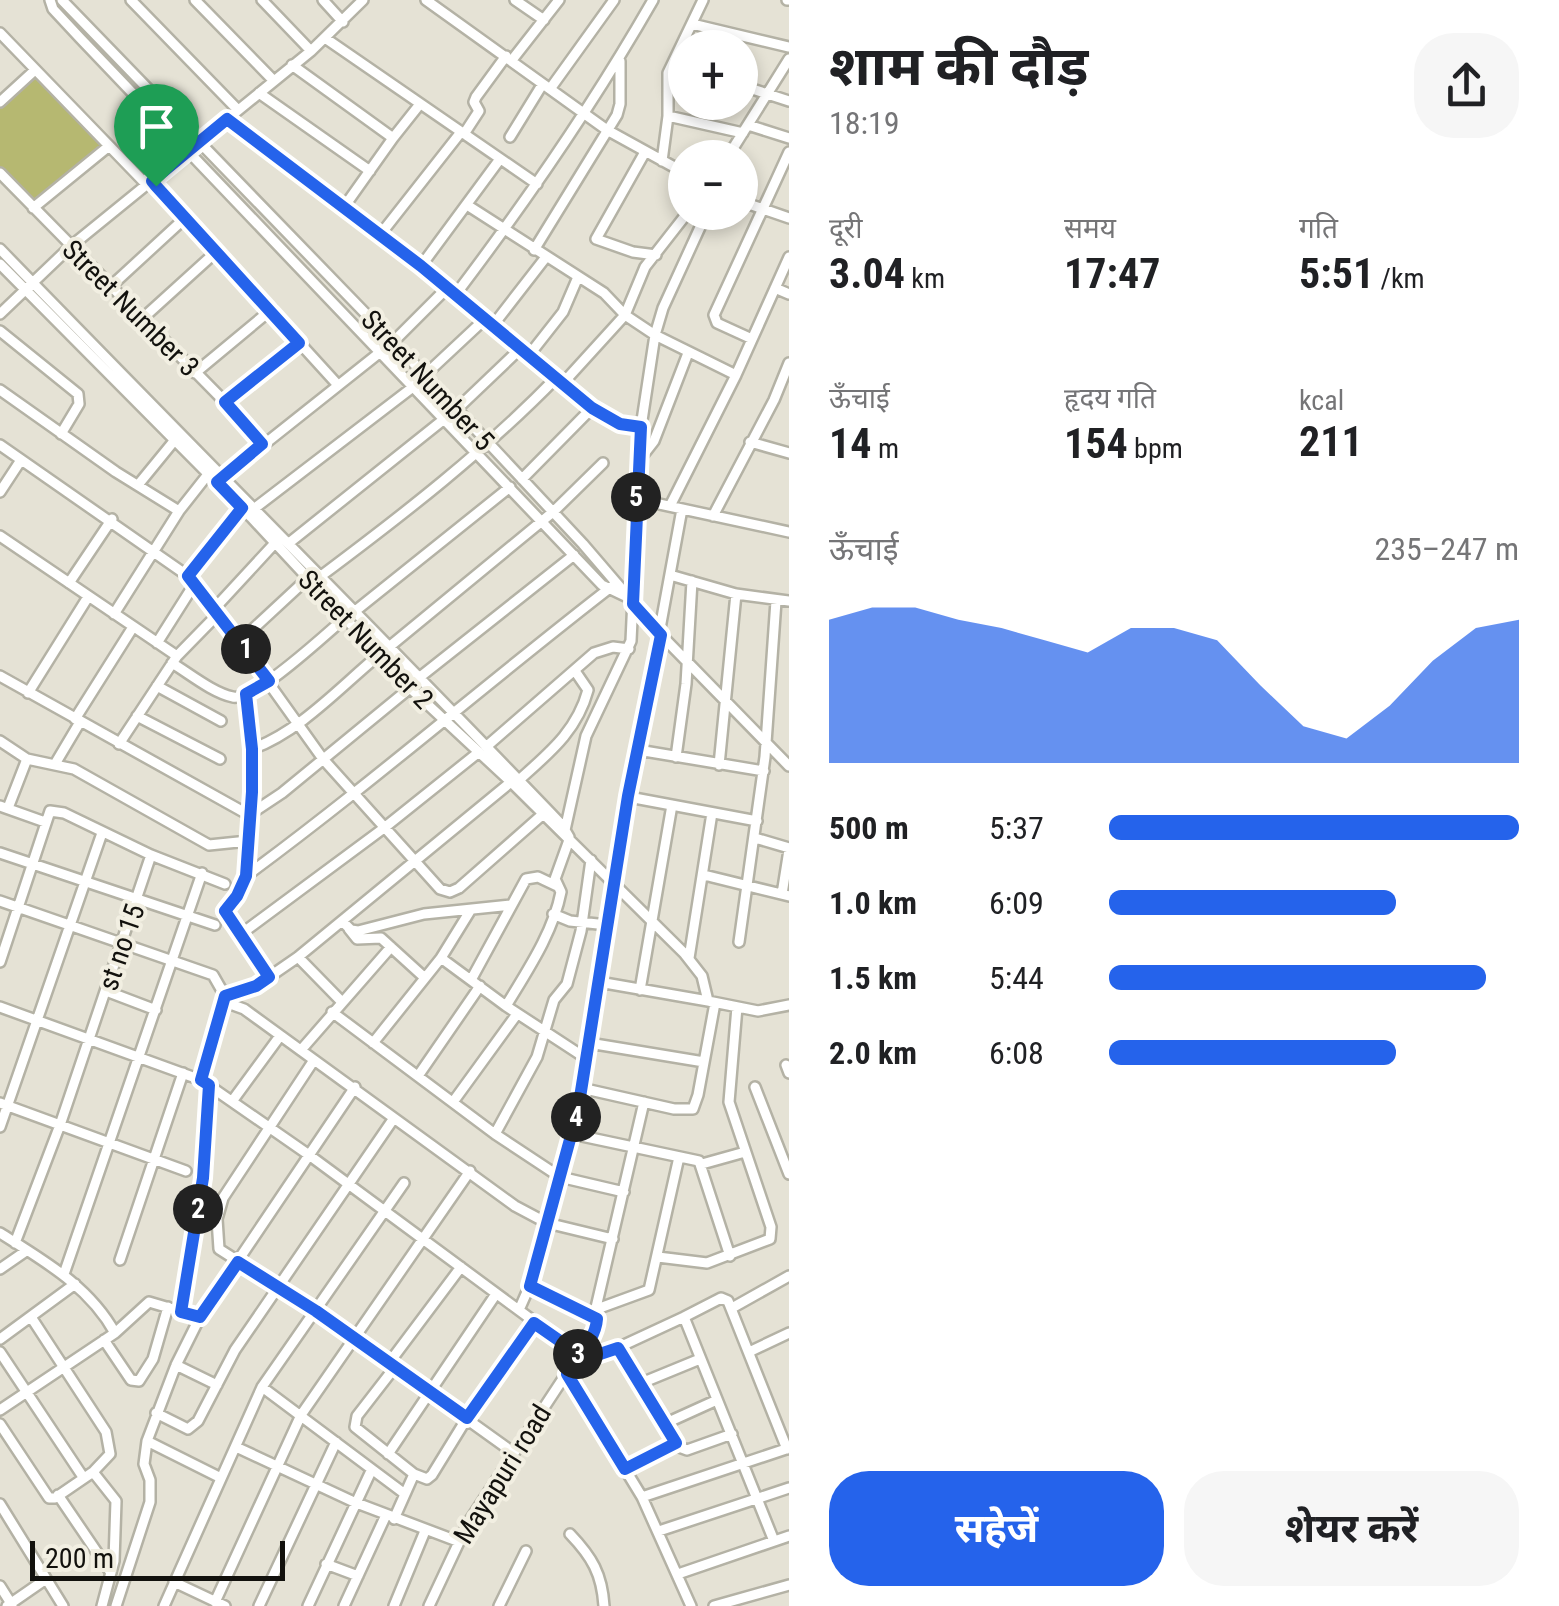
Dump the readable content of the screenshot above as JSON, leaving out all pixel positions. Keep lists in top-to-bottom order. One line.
{"streets":{"street":["Street Number 3","Street Number 5","Street Number 2","st no 15","Mayapuri road"]},"scale_bar":"200 m","page":{"heading":["शाम की दौड़","18:19"],"map_buttons":["+","−"],"stats":[["दूरी","3.04 km"],["समय","17:47"],["गति","5:51 /km"],["ऊँचाई","14 m"],["हृदय गति","154 bpm"],["kcal","211"]],"pins":["5","1","4","2","3"],"chart":["ऊँचाई","235–247 m"],"list":[{"name":"500 m","note":"5:37"},{"name":"1.0 km","note":"6:09"},{"name":"1.5 km","note":"5:44"},{"name":"2.0 km","note":"6:08"}],"buttons":["सहेजें","शेयर करें"],"scale":"200 m"}}
